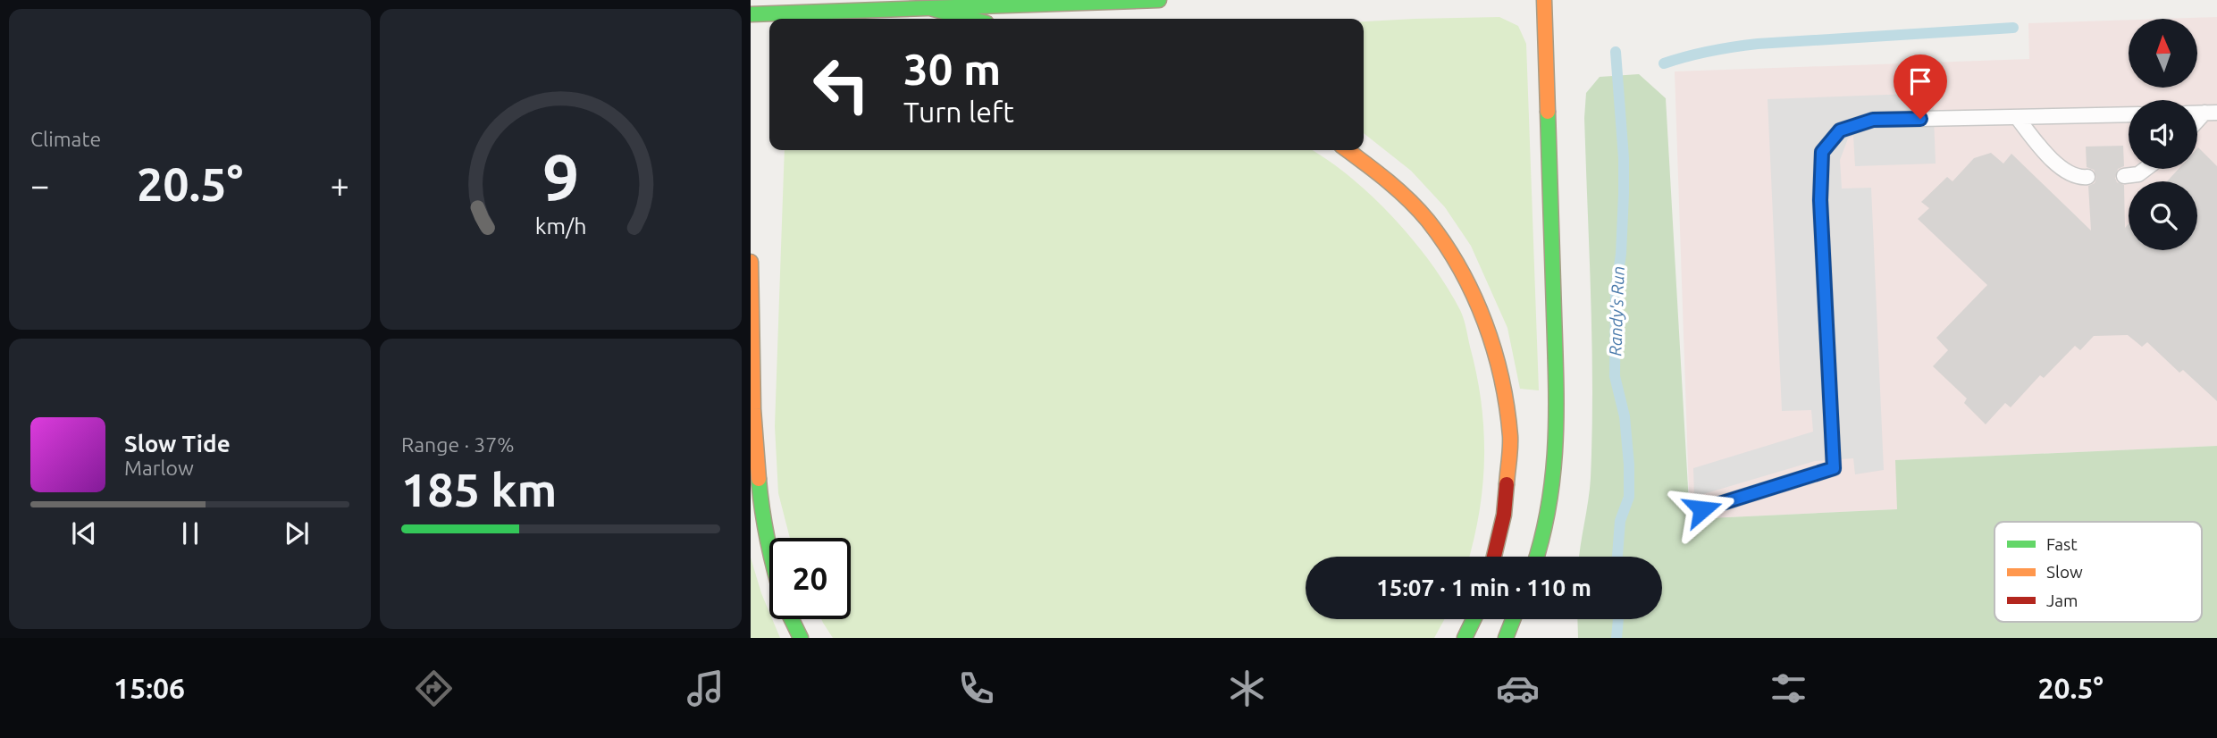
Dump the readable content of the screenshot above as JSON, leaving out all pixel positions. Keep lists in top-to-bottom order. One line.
{"water":["Randy's Run"],"legend":["Fast","Slow","Jam"],"north":"top","page":{"tile":["Climate",["Range · 37%","185 km"]],"turn":["30 m","Turn left"],"heat":["−","20.5°","+"],"song":["Slow Tide","Marlow"],"limit":"20","trip":"15:07 · 1 min · 110 m","tabs":["15:06","20.5°"],"gauge":["9","km/h"]}}
